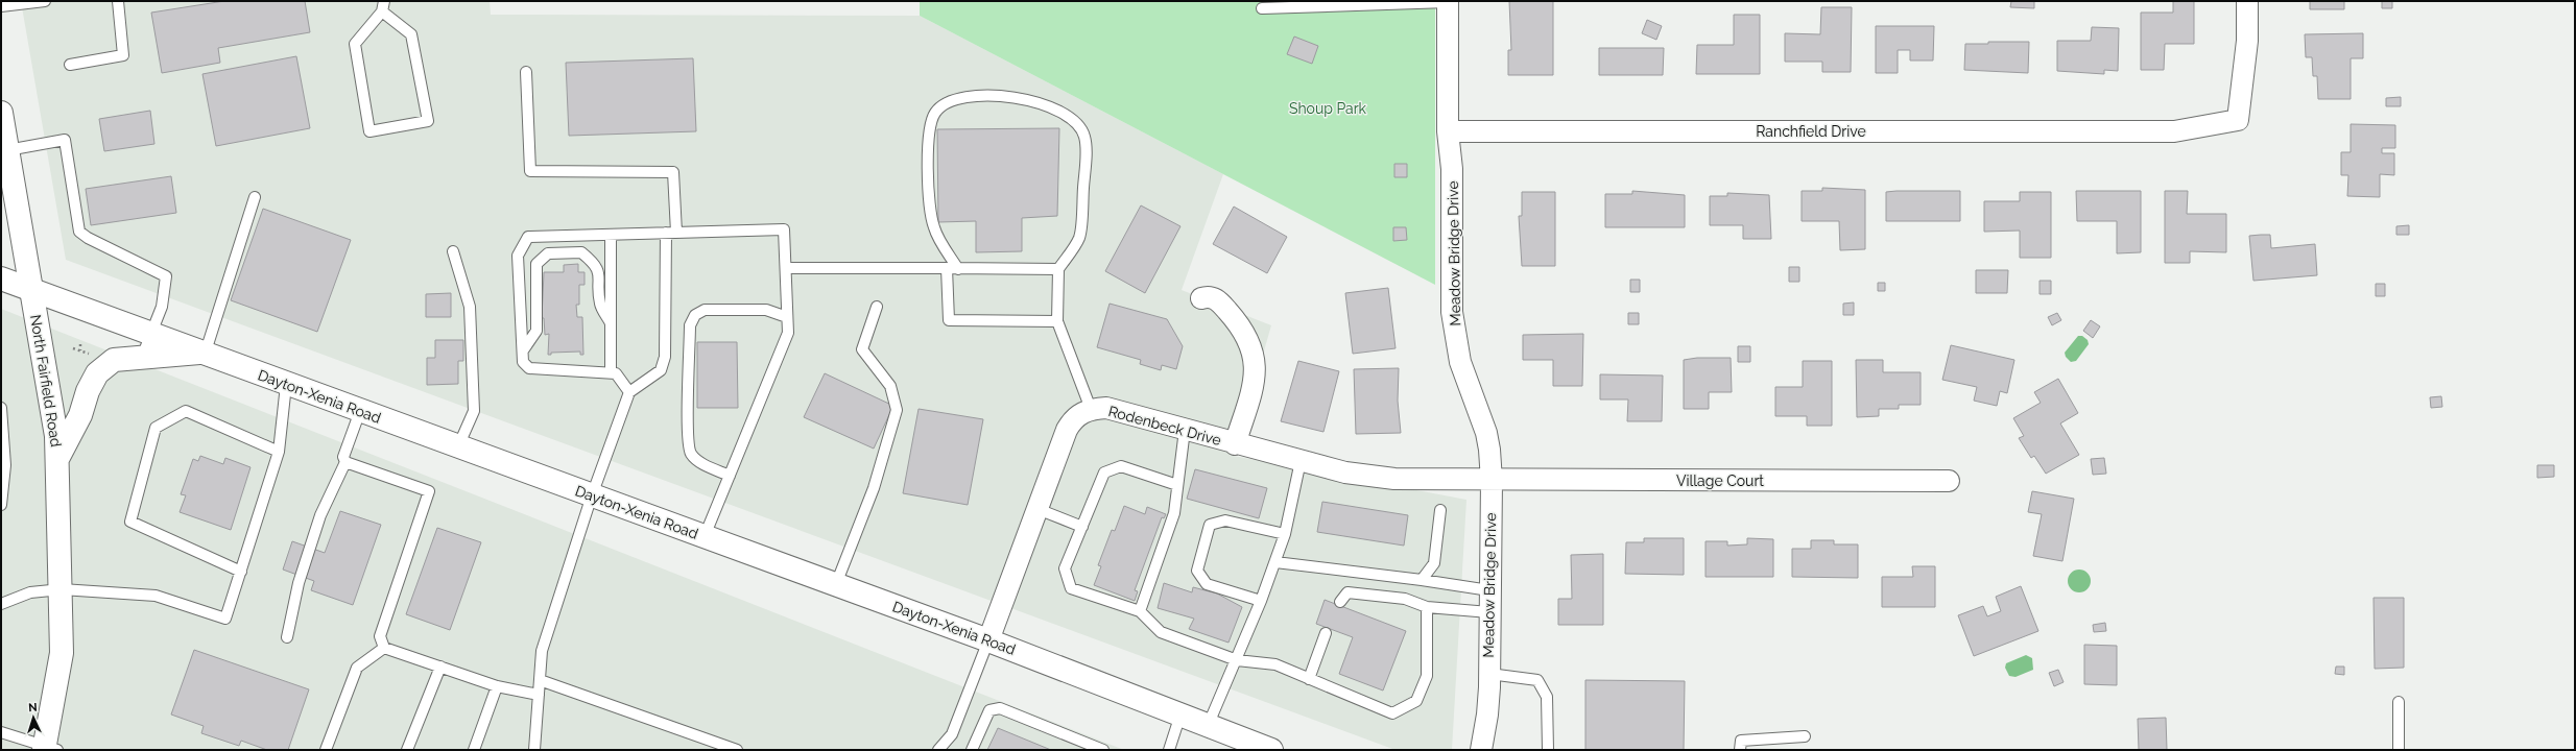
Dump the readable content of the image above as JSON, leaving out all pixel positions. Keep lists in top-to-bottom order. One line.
{"streets":{"main road":["North Fairfield Road","Dayton-Xenia Road"],"street":["Ranchfield Drive","Meadow Bridge Drive","Rodenbeck Drive","Village Court"]},"crossings":[["Ranchfield Drive","Meadow Bridge Drive"],["Meadow Bridge Drive","Rodenbeck Drive"],["Meadow Bridge Drive","Village Court"],["North Fairfield Road","Dayton-Xenia Road"],["Dayton-Xenia Road","Rodenbeck Drive"],["Rodenbeck Drive","Village Court"]],"parks":["Shoup Park"],"north":"top"}
